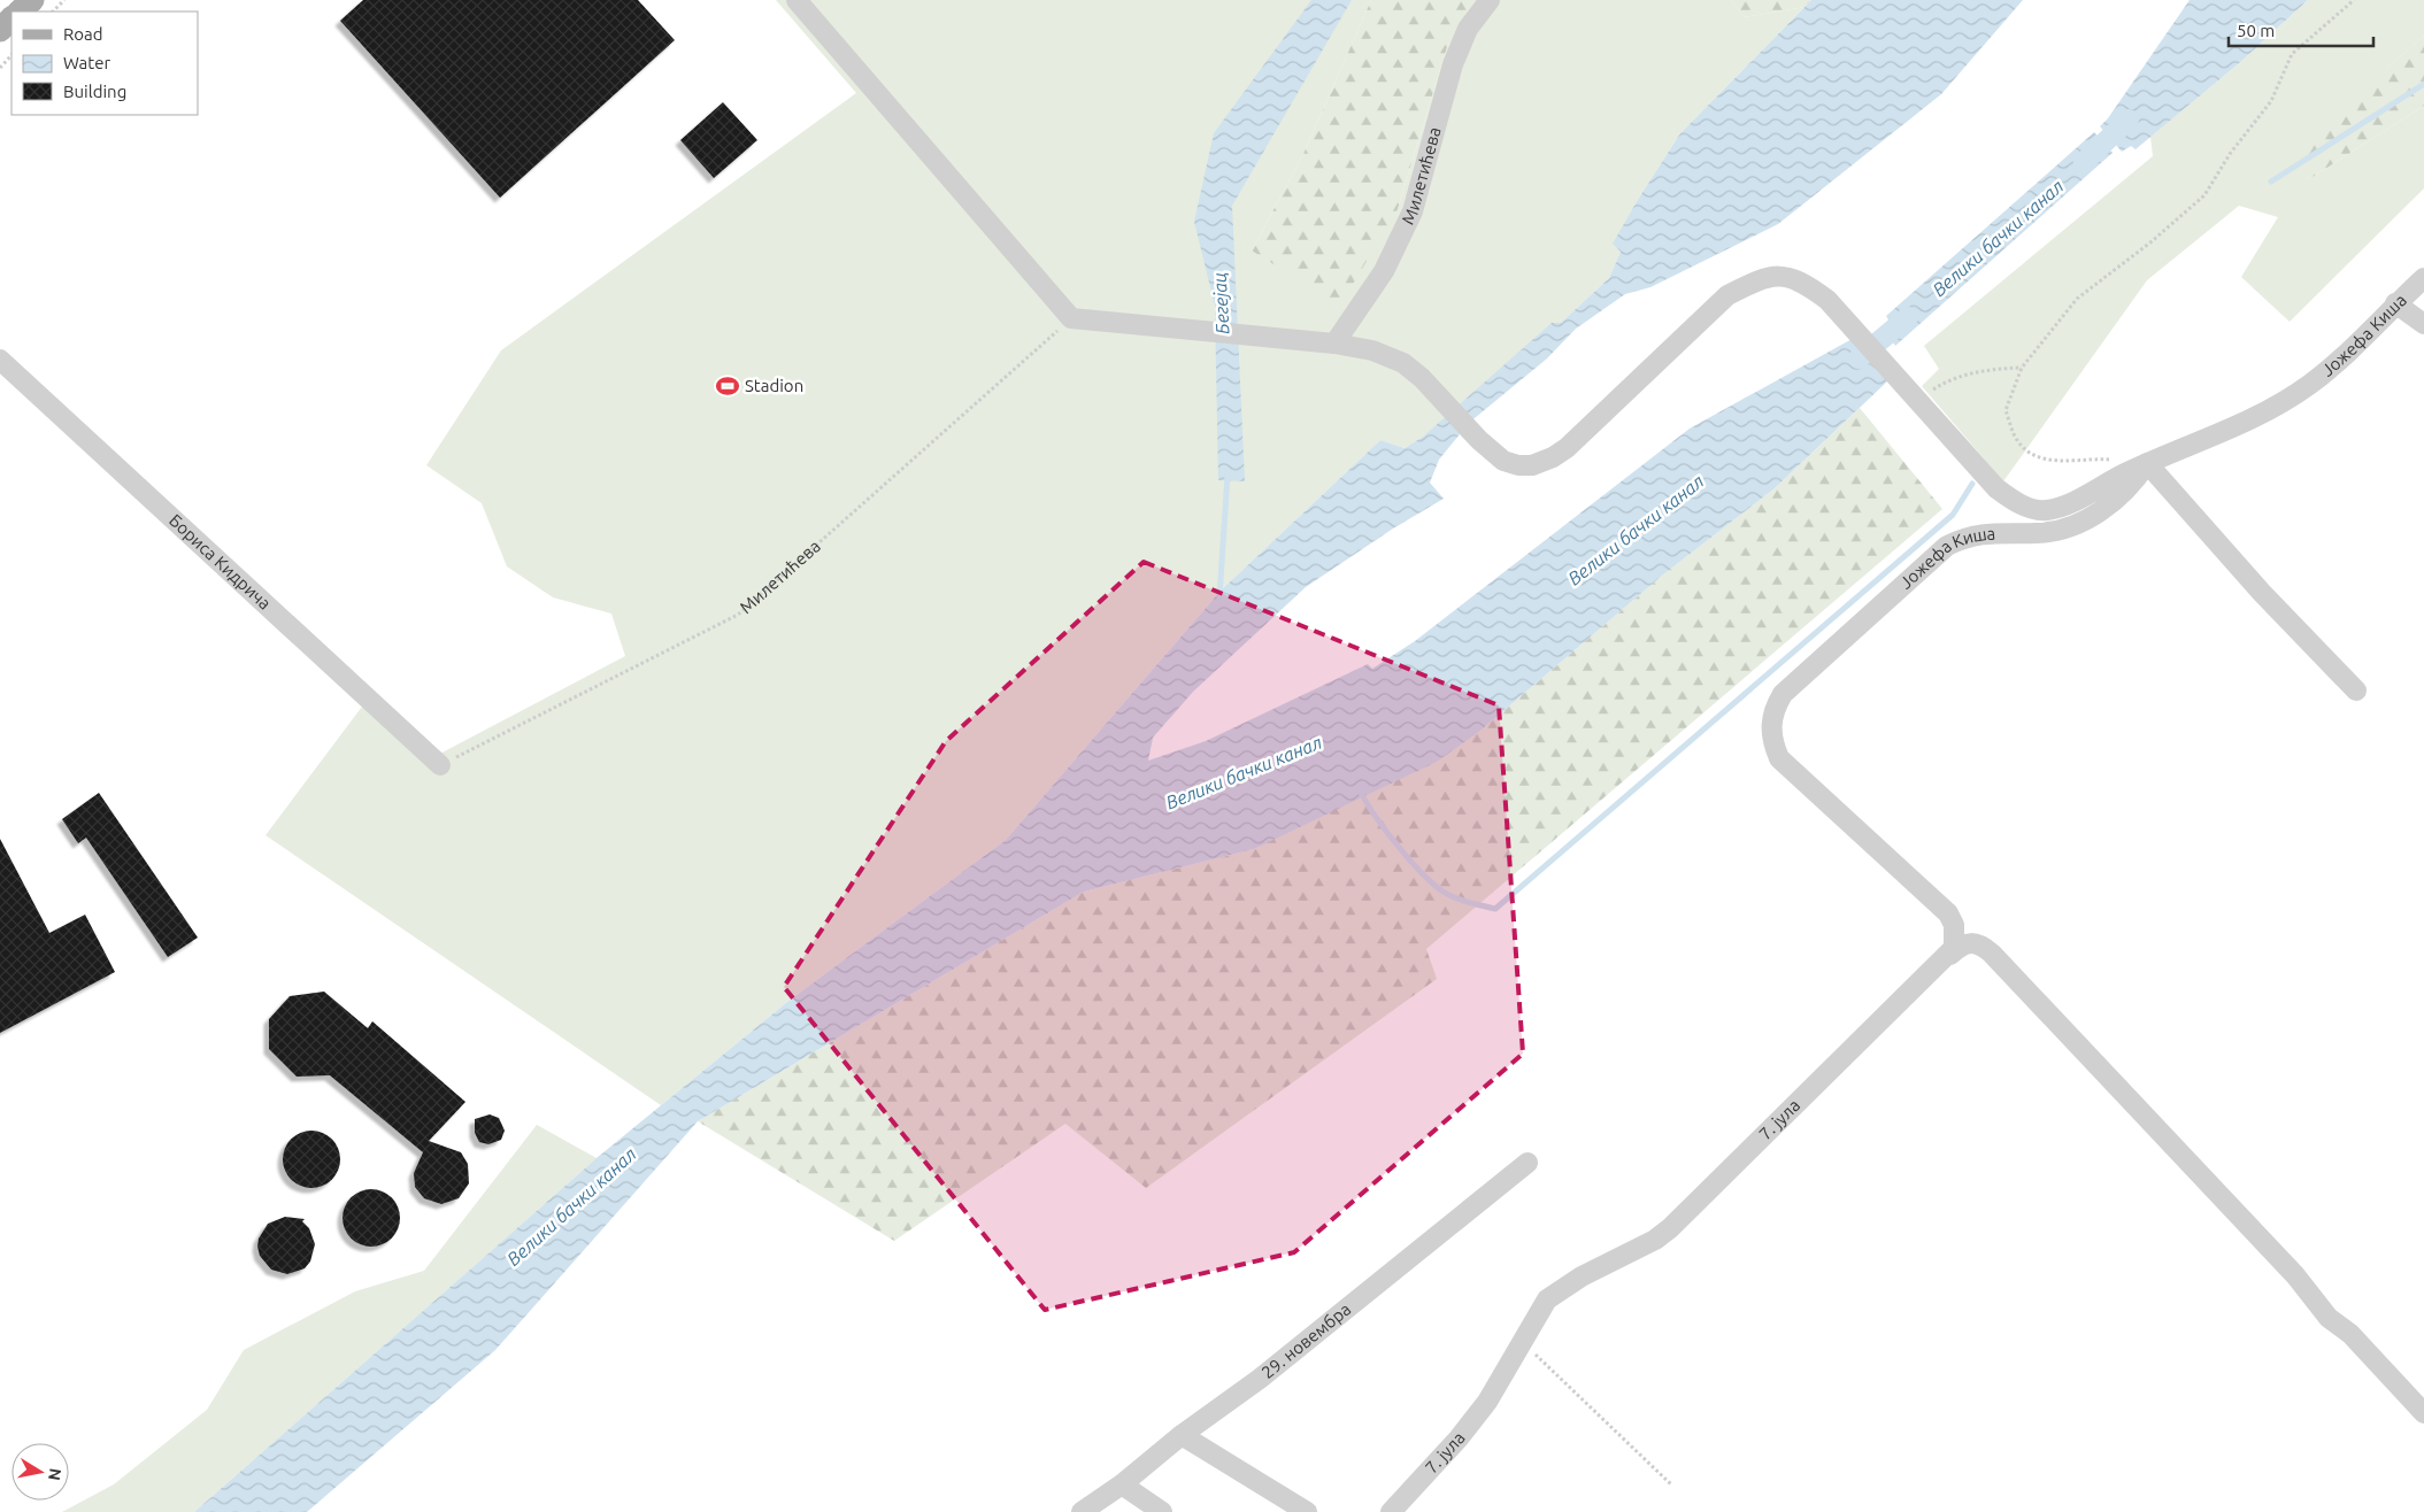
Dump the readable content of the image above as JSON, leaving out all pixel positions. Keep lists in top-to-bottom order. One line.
{"streets":{"street":["Милетићева","Јожефа Киша","Бориса Кидрича","7. јула","29. новембра"]},"crossings":[["Милетићева","Јожефа Киша"],["Милетићева","Бориса Кидрича"],["Јожефа Киша","7. јула"]],"water":["Велики бачки канал","Бегејац"],"places":{"sports":["Stadion"]},"legend":["Road","Water","Building"],"scale_bar":"50 m","north":"right"}
